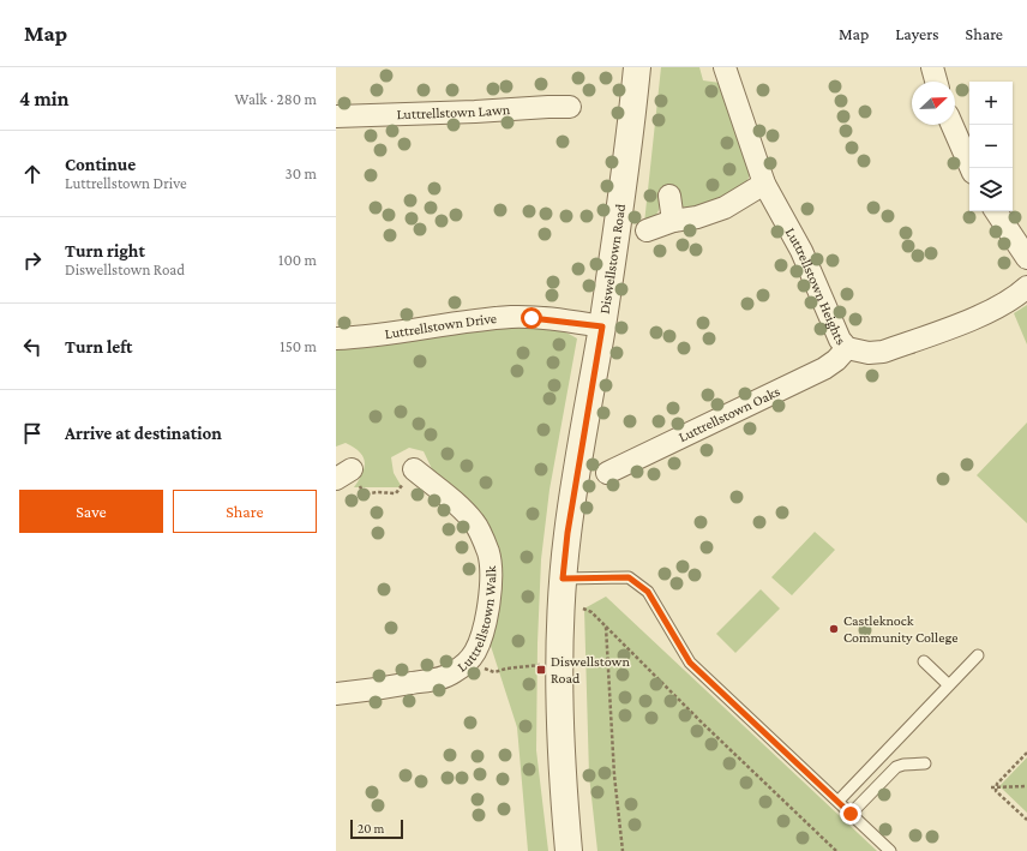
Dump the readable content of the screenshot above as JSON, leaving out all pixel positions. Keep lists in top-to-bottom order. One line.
{"streets":{"street":["Luttrellstown Lawn","Diswellstown Road","Luttrellstown Heights","Luttrellstown Drive","Luttrellstown Oaks","Luttrellstown Walk"]},"crossings":[["Diswellstown Road","Luttrellstown Drive"],["Luttrellstown Heights","Luttrellstown Oaks"]],"places":{"other":["Castleknock Community College"],"transit":["Diswellstown Road"]},"scale_bar":"20 m","north":"top right","page":{"header":"Map","nav":["Map","Layers","Share"],"heading":["4 min","Walk · 280 m"],"map_buttons":["+","−"],"list":[["Continue","Luttrellstown Drive","30 m"],["Turn right","Diswellstown Road","100 m"],["Turn left","150 m"],"Arrive at destination"],"buttons":["Save","Share"],"scale":"20 m"}}
